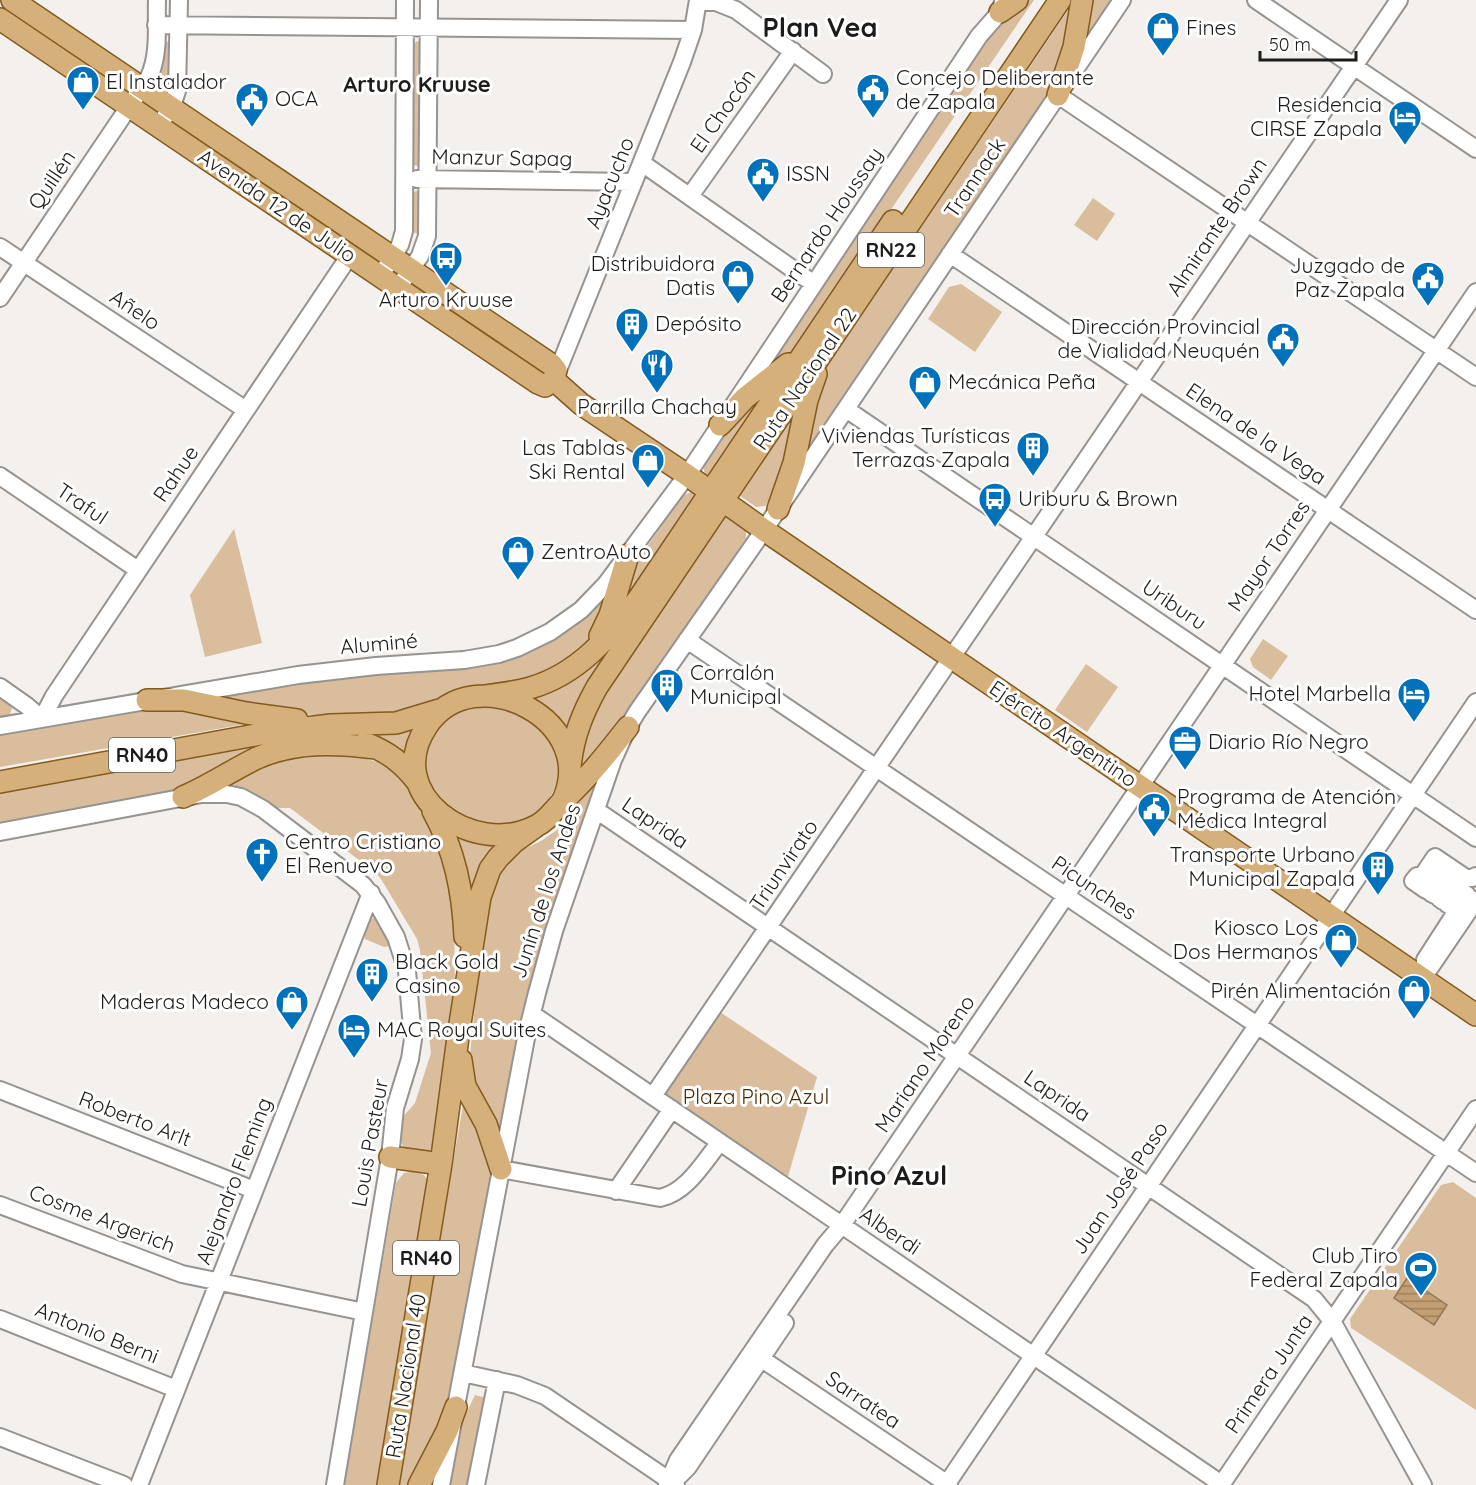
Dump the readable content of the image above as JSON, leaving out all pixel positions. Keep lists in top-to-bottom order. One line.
{"streets":{"main road":["Avenida 12 de Julio","RN22","Ruta Nacional 22","Ejército Argentino","RN40","Ruta Nacional 40"],"street":["El Chocón","Manzur Sapag","Trannack","Quillén","Ayacucho","Bernardo Houssay","Almirante Brown","Añelo","Elena de la Vega","Rahue","Traful","Mayor Torres","Uriburu","Aluminé","Laprida","Triunvirato","Picunches","Junín de los Andes","Mariano Moreno","Roberto Arlt","Louis Pasteur","Alejandro Fleming","Juan José Paso","Cosme Argerich","Alberdi","Antonio Berni","Primera Junta","Sarratea"]},"crossings":[["Manzur Sapag","Ayacucho"],["Trannack","Elena de la Vega"],["Trannack","Uriburu"],["Trannack","Ejército Argentino"],["Trannack","Junín de los Andes"],["Quillén","Avenida 12 de Julio"],["Quillén","Añelo"],["Ayacucho","Avenida 12 de Julio"],["Avenida 12 de Julio","Bernardo Houssay"],["Avenida 12 de Julio","Ruta Nacional 22"],["Avenida 12 de Julio","Rahue"],["Avenida 12 de Julio","Aluminé"],["Avenida 12 de Julio","Ejército Argentino"],["Bernardo Houssay","Aluminé"],["Almirante Brown","Elena de la Vega"],["Almirante Brown","Uriburu"],["Almirante Brown","Ejército Argentino"],["Almirante Brown","Triunvirato"],["Añelo","Rahue"],["Ruta Nacional 22","Ejército Argentino"],["Ruta Nacional 22","RN40"],["Ruta Nacional 22","Ruta Nacional 40"],["Elena de la Vega","Mayor Torres"],["Rahue","Traful"],["Rahue","Aluminé"],["Mayor Torres","Uriburu"],["Mayor Torres","Ejército Argentino"],["Mayor Torres","Mariano Moreno"],["Uriburu","Juan José Paso"],["Ejército Argentino","Triunvirato"],["Ejército Argentino","Junín de los Andes"],["Ejército Argentino","Mariano Moreno"],["Ejército Argentino","Juan José Paso"],["RN40","Ruta Nacional 40"],["Laprida","Triunvirato"],["Laprida","Junín de los Andes"],["Laprida","Mariano Moreno"],["Laprida","Juan José Paso"],["Laprida","Primera Junta"],["Triunvirato","Picunches"],["Triunvirato","Alberdi"],["Picunches","Junín de los Andes"],["Picunches","Mariano Moreno"],["Picunches","Juan José Paso"],["Picunches","Primera Junta"],["Junín de los Andes","Alberdi"],["Mariano Moreno","Alberdi"],["Mariano Moreno","Sarratea"],["Roberto Arlt","Alejandro Fleming"],["Louis Pasteur","Alejandro Fleming"],["Louis Pasteur","Cosme Argerich"],["Alejandro Fleming","Cosme Argerich"],["Alejandro Fleming","Antonio Berni"],["Juan José Paso","Alberdi"],["Juan José Paso","Sarratea"],["Alberdi","Primera Junta"]],"districts":["Plan Vea","Arturo Kruuse","Pino Azul"],"parks":["Plaza Pino Azul"],"places":{"shop":["Fines","El Instalador","Distribuidora Datis","Mecánica Peña","Las Tablas Ski Rental","ZentroAuto","Kiosco Los Dos Hermanos","Pirén Alimentación","Maderas Madeco"],"public building":["Concejo Deliberante de Zapala","OCA","ISSN","Juzgado de Paz Zapala","Dirección Provincial de Vialidad Neuquén","Programa de Atención Médica Integral"],"hotel":["Residencia CIRSE Zapala","Hotel Marbella","MAC Royal Suites"],"bus stop":["Arturo Kruuse","Uriburu & Brown"],"building":["Depósito","Viviendas Turísticas Terrazas Zapala","Corralón Municipal","Transporte Urbano Municipal Zapala","Black Gold Casino"],"restaurant":["Parrilla Chachay"],"office":["Diario Río Negro"],"church":["Centro Cristiano El Renuevo"],"sports":["Club Tiro Federal Zapala"]},"scale_bar":"50 m"}
